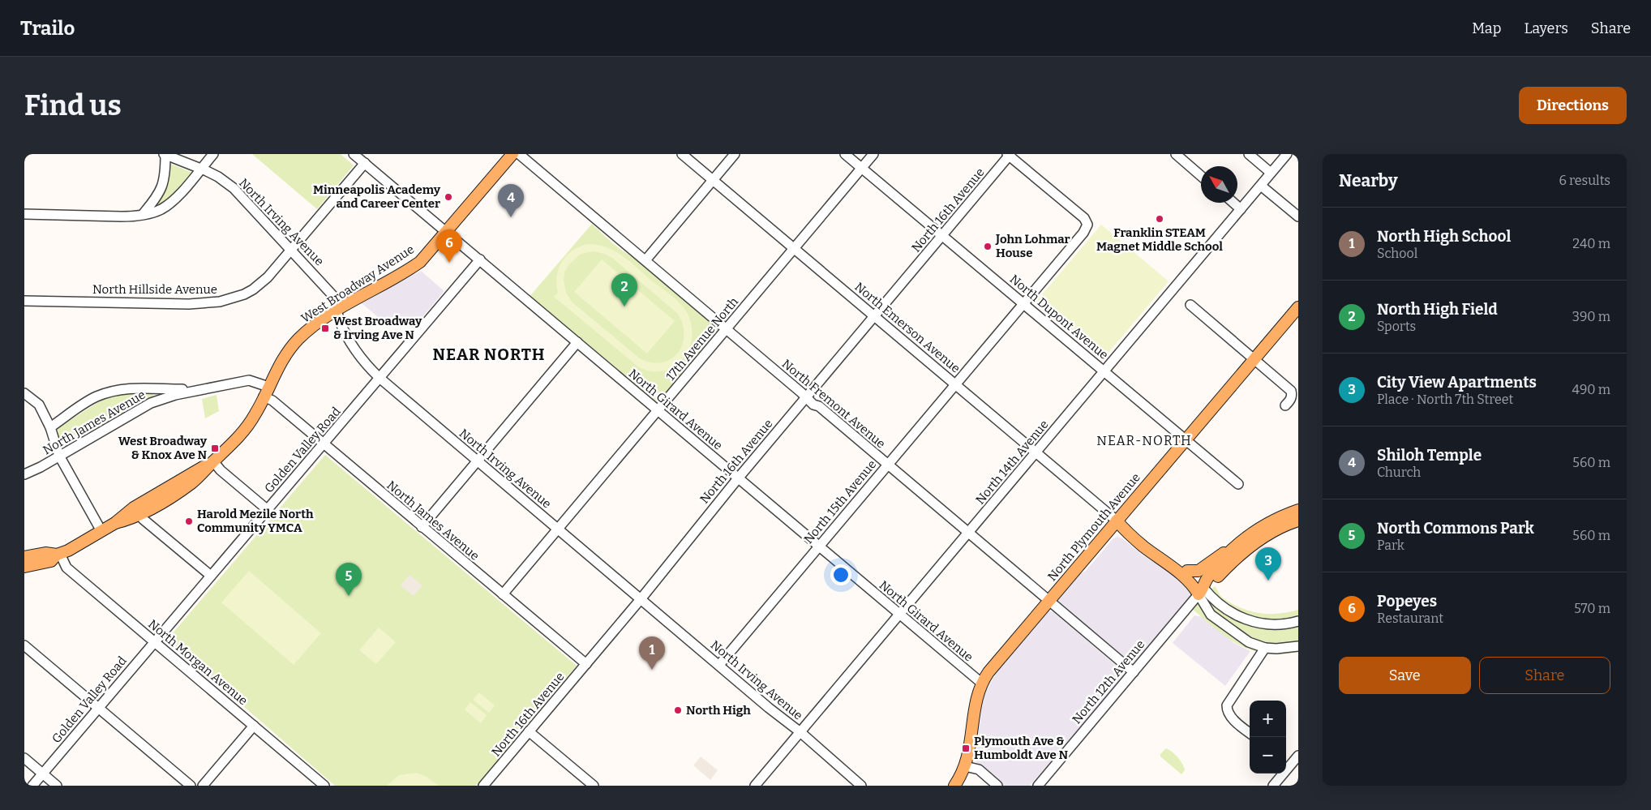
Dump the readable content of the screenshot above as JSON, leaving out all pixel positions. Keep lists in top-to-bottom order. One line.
{"streets":{"main road":["West Broadway Avenue","North Plymouth Avenue"],"street":["North 16th Avenue","North Irving Avenue","North Hillside Avenue","North Dupont Avenue","North Emerson Avenue","17th Avenue North","North Fremont Avenue","North Girard Avenue","North James Avenue","Golden Valley Road","North 14th Avenue","North 15th Avenue","North Morgan Avenue","North 12th Avenue"]},"crossings":[["North 16th Avenue","North Irving Avenue"],["North 16th Avenue","North Dupont Avenue"],["North 16th Avenue","North Emerson Avenue"],["North 16th Avenue","North Fremont Avenue"],["North 16th Avenue","North Girard Avenue"],["North 16th Avenue","North James Avenue"],["North 16th Avenue","North 15th Avenue"],["North Irving Avenue","West Broadway Avenue"],["North Irving Avenue","North Hillside Avenue"],["North Irving Avenue","17th Avenue North"],["North Irving Avenue","Golden Valley Road"],["North Irving Avenue","North 14th Avenue"],["North Irving Avenue","North 15th Avenue"],["West Broadway Avenue","North Girard Avenue"],["West Broadway Avenue","North James Avenue"],["West Broadway Avenue","North Morgan Avenue"],["North Hillside Avenue","North Girard Avenue"],["North Dupont Avenue","17th Avenue North"],["North Dupont Avenue","North 14th Avenue"],["North Dupont Avenue","North 15th Avenue"],["North Dupont Avenue","North Plymouth Avenue"],["North Emerson Avenue","17th Avenue North"],["North Emerson Avenue","North 14th Avenue"],["North Emerson Avenue","North 15th Avenue"],["North Emerson Avenue","North Plymouth Avenue"],["17th Avenue North","North Fremont Avenue"],["17th Avenue North","North Girard Avenue"],["17th Avenue North","North James Avenue"],["North Fremont Avenue","North 14th Avenue"],["North Fremont Avenue","North 15th Avenue"],["North Fremont Avenue","North Plymouth Avenue"],["North Fremont Avenue","North 12th Avenue"],["North Girard Avenue","Golden Valley Road"],["North Girard Avenue","North 14th Avenue"],["North Girard Avenue","North 15th Avenue"],["North Girard Avenue","North Plymouth Avenue"],["North James Avenue","Golden Valley Road"],["Golden Valley Road","North Morgan Avenue"]],"districts":["NEAR NORTH","NEAR-NORTH"],"places":{"other":["Minneapolis Academy and Career Center","Franklin STEAM Magnet Middle School","John Lohmar House","Harold Mezile North Community YMCA","North High"],"transit":["West Broadway & Irving Ave N","West Broadway & Knox Ave N","Plymouth Ave & Humboldt Ave N"]},"north":"top left","page":{"header":"Trailo","nav":["Map","Layers","Share"],"buttons":["Directions",["Save","Share"]],"title":"Find us","heading":["Nearby","6 results"],"pins":["4","6","2","3","5","1"],"list":[{"mark":"1","name":"North High School","note":"School","value":"240 m"},{"mark":"2","name":"North High Field","note":"Sports","value":"390 m"},{"mark":"3","name":"City View Apartments","note":"Place · North 7th Street","value":"490 m"},{"mark":"4","name":"Shiloh Temple","note":"Church","value":"560 m"},{"mark":"5","name":"North Commons Park","note":"Park","value":"560 m"},{"mark":"6","name":"Popeyes","note":"Restaurant","value":"570 m"}],"map_buttons":["+","−"]}}
